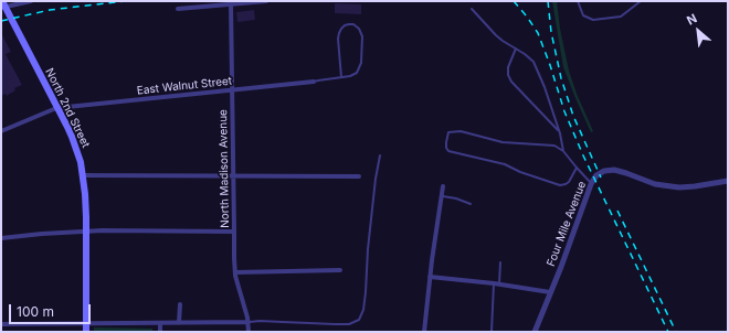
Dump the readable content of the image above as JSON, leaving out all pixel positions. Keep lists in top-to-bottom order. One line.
{"streets":{"main road":["North 2nd Street"],"street":["East Walnut Street","North Madison Avenue","Four Mile Avenue"]},"crossings":[["East Walnut Street","North 2nd Street"],["East Walnut Street","North Madison Avenue"]],"scale_bar":"100 m","north":"top left"}
